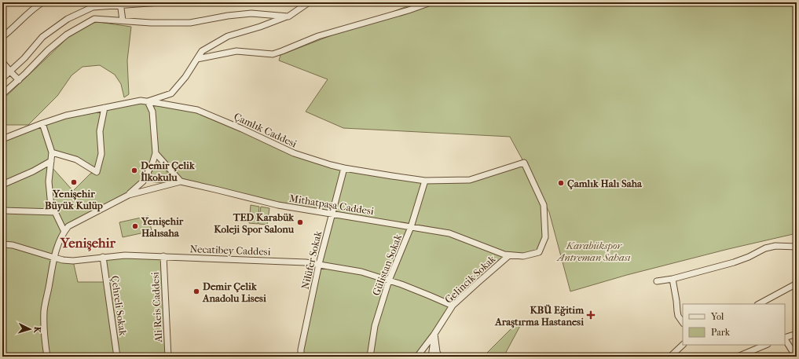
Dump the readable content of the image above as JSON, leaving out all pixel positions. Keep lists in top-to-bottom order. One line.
{"streets":{"street":["Çamlık Caddesi","Mithatpaşa Caddesi","Necatibey Caddesi","Nilüfer Sokak","Gülistan Sokak","Gelincik Sokak","Çehreli Sokak","Ali Reis Caddesi"]},"crossings":[["Çamlık Caddesi","Mithatpaşa Caddesi"],["Çamlık Caddesi","Nilüfer Sokak"],["Çamlık Caddesi","Gülistan Sokak"],["Mithatpaşa Caddesi","Necatibey Caddesi"],["Mithatpaşa Caddesi","Nilüfer Sokak"],["Mithatpaşa Caddesi","Gülistan Sokak"],["Mithatpaşa Caddesi","Gelincik Sokak"],["Necatibey Caddesi","Nilüfer Sokak"],["Necatibey Caddesi","Gülistan Sokak"],["Necatibey Caddesi","Gelincik Sokak"],["Necatibey Caddesi","Çehreli Sokak"],["Necatibey Caddesi","Ali Reis Caddesi"]],"districts":["Yenişehir"],"parks":["Karabükspor Antreman Sahası"],"places":{"other":["Demir Çelik İlkokulu","Yenişehir Büyük Kulüp","Çamlık Halı Saha","TED Karabük Koleji Spor Salonu","Yenişehir Halısaha","Demir Çelik Anadolu Lisesi"],"health":["KBÜ Eğitim Araştırma Hastanesi"]},"legend":["Yol","Park"],"north":"right"}
